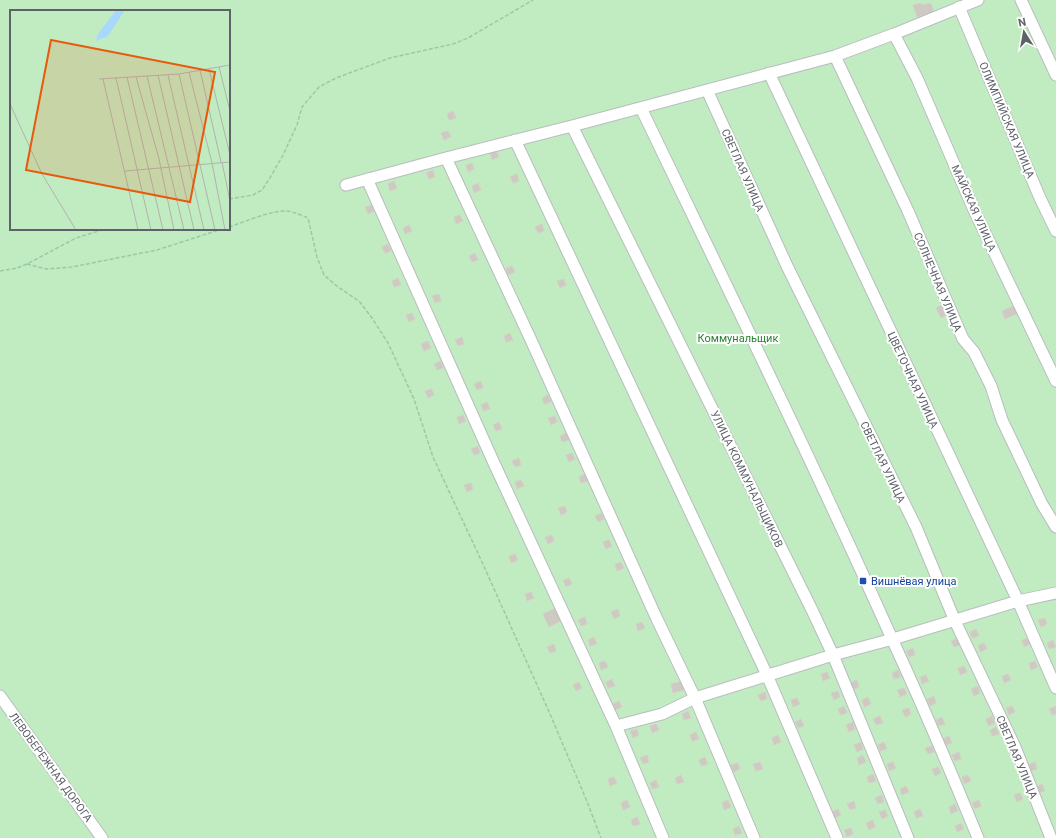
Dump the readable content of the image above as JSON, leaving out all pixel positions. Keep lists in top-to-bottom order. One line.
{"streets":{"street":["ОЛИМПИЙСКАЯ УЛИЦА","СВЕТЛАЯ УЛИЦА","МАЙСКАЯ УЛИЦА","СОЛНЕЧНАЯ УЛИЦА","ЦВЕТОЧНАЯ УЛИЦА","УЛИЦА КОММУНАЛЬЩИКОВ","ЛЕВОБЕРЕЖНАЯ ДОРОГА"]},"parks":["Коммунальщик"],"places":{"transit":["Вишнёвая улица"]},"north":"top"}
